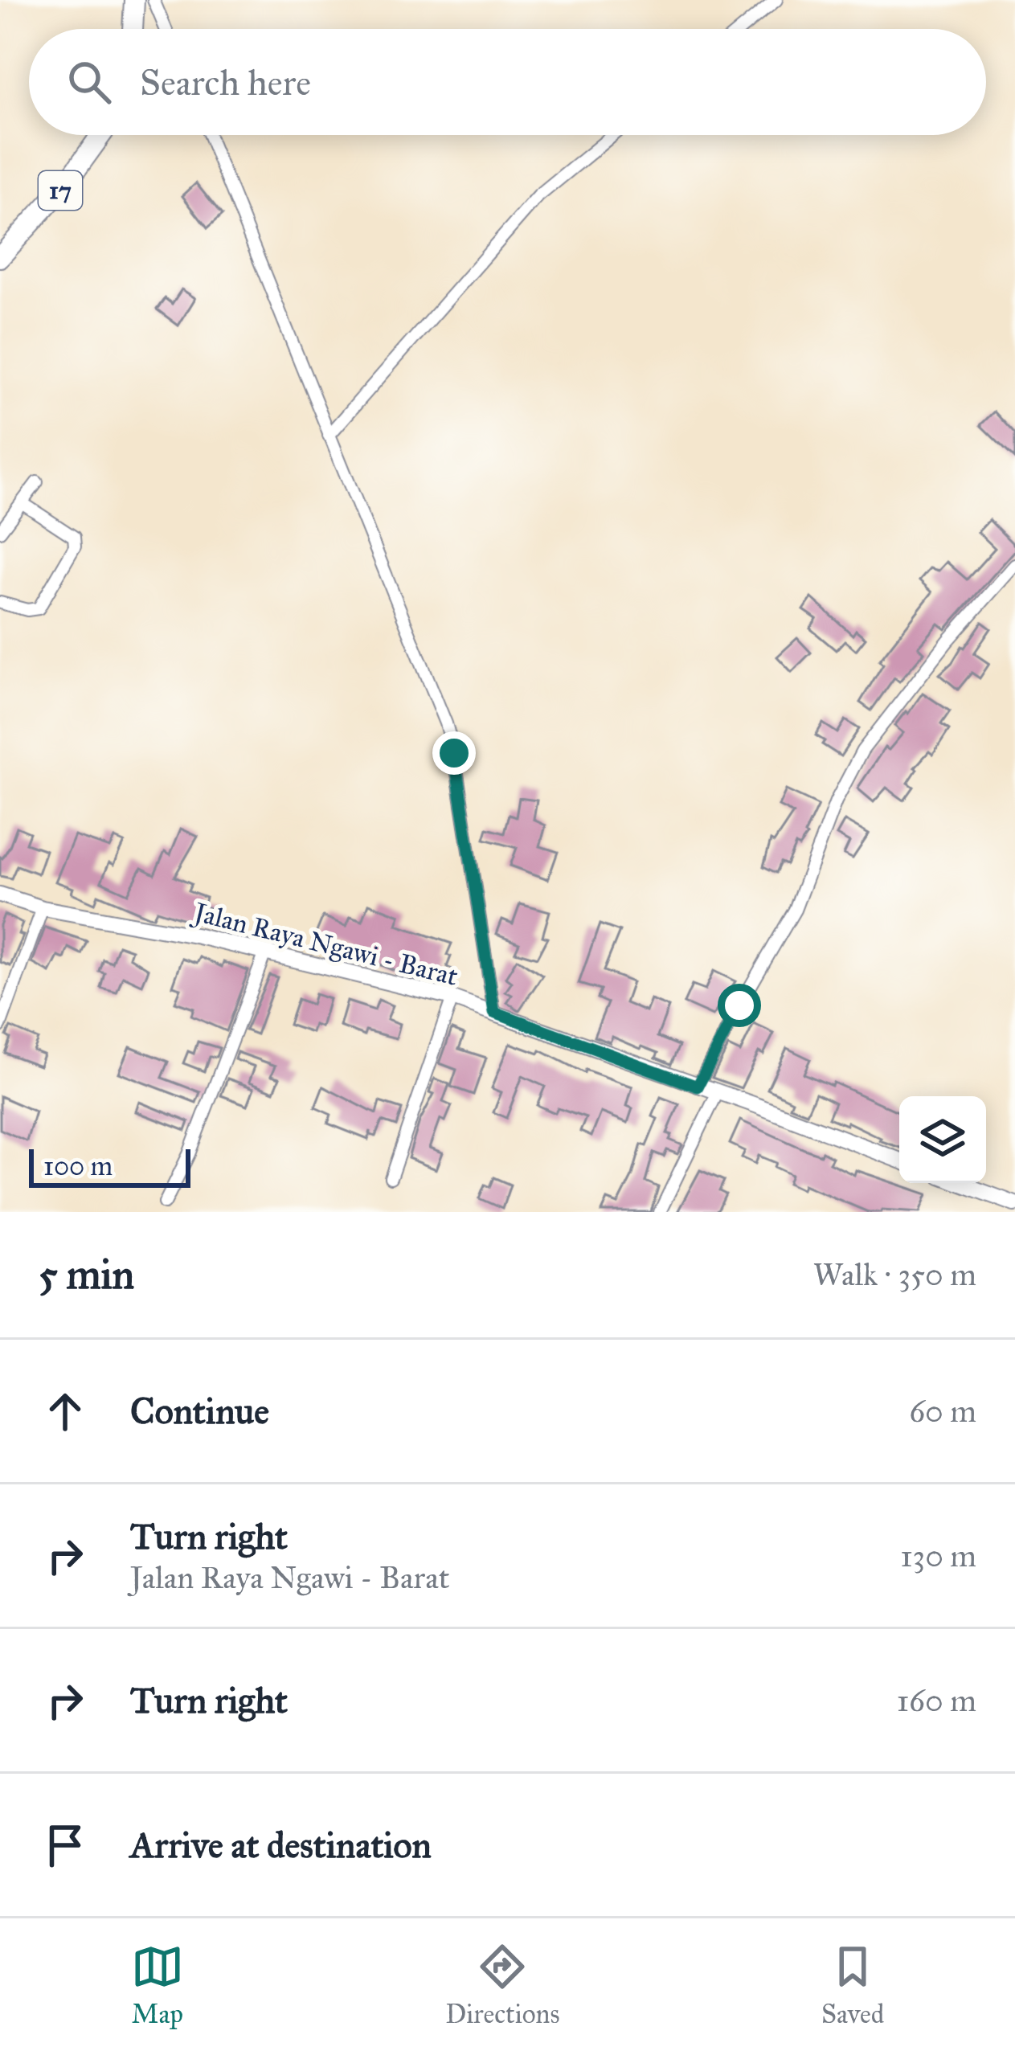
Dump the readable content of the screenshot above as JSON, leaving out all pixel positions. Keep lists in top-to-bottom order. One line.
{"streets":{"highway":["17"],"main road":["Jalan Raya Ngawi - Barat"]},"scale_bar":"100 m","page":{"search":"Search here","scale":"100 m","heading":["5 min","Walk · 350 m"],"list":[["Continue","60 m"],["Turn right","Jalan Raya Ngawi - Barat","130 m"],["Turn right","160 m"],"Arrive at destination"],"nav":["Map","Directions","Saved"]}}
